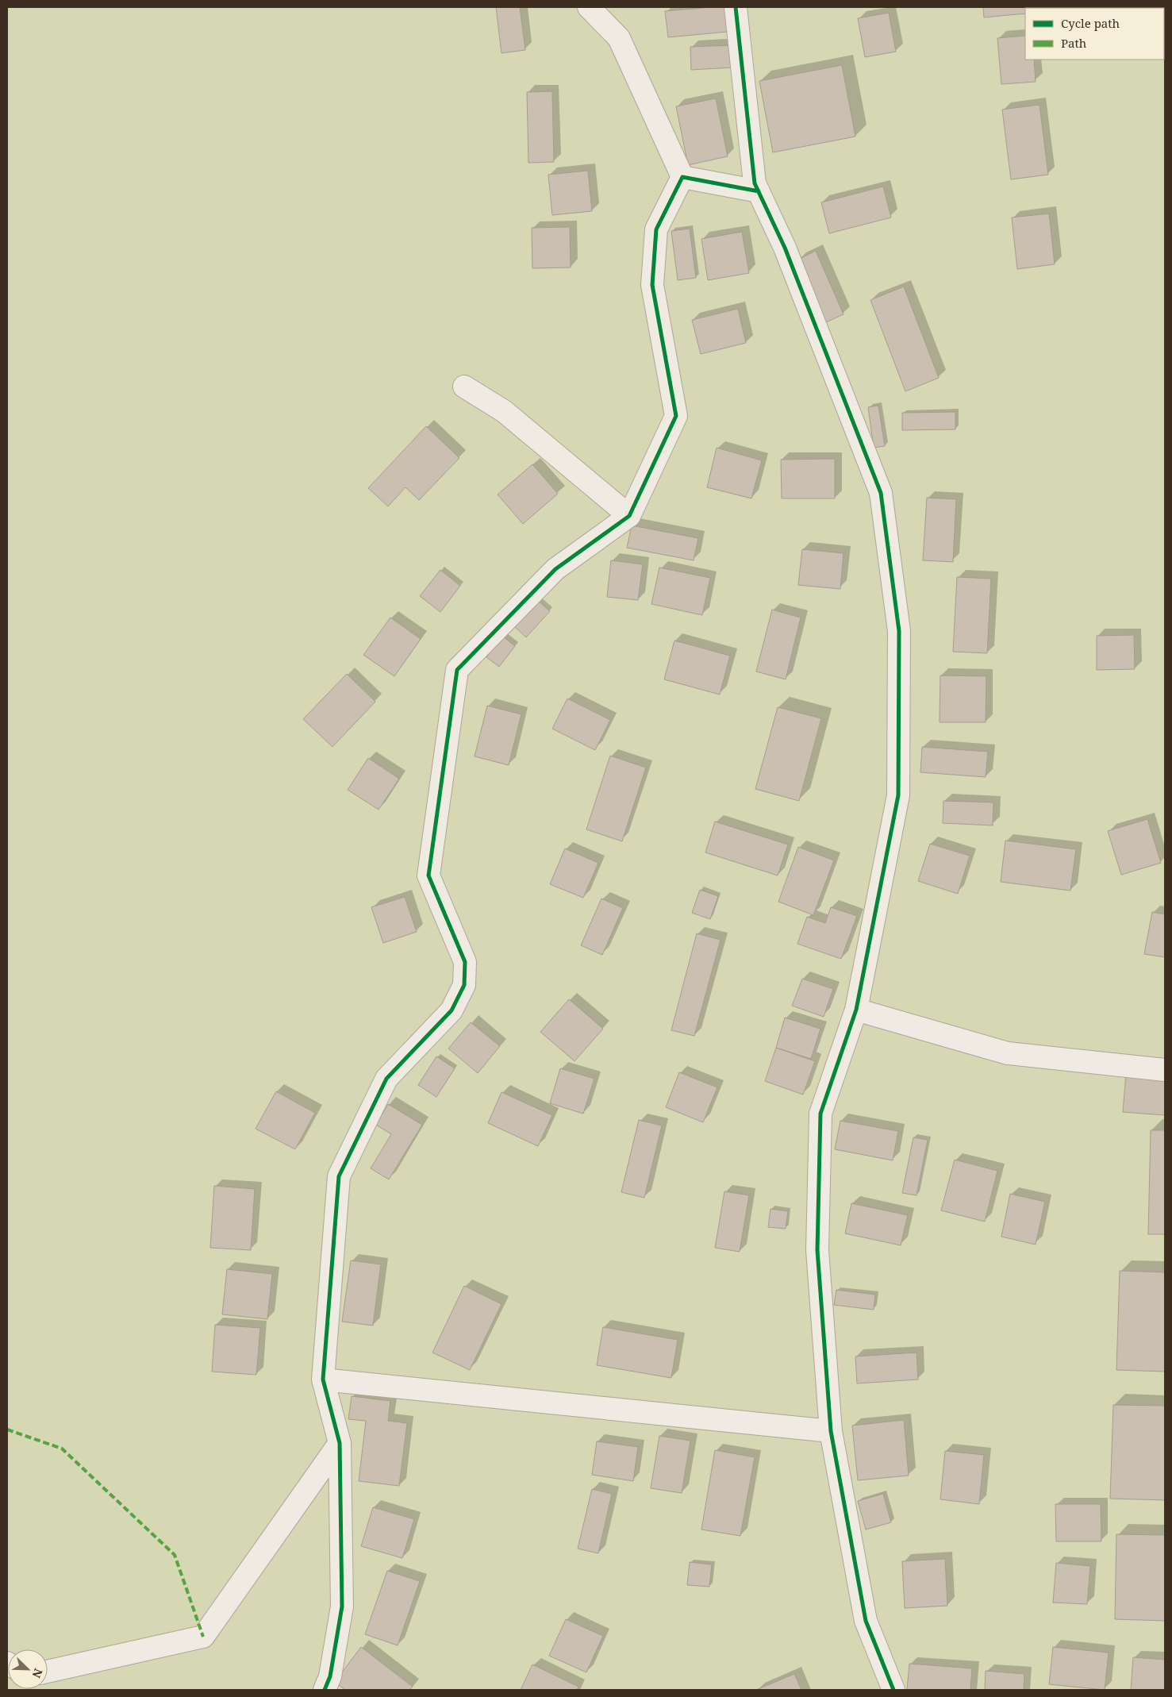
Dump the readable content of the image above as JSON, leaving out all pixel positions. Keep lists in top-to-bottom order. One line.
{"legend":["Cycle path","Path"],"north":"bottom right"}
